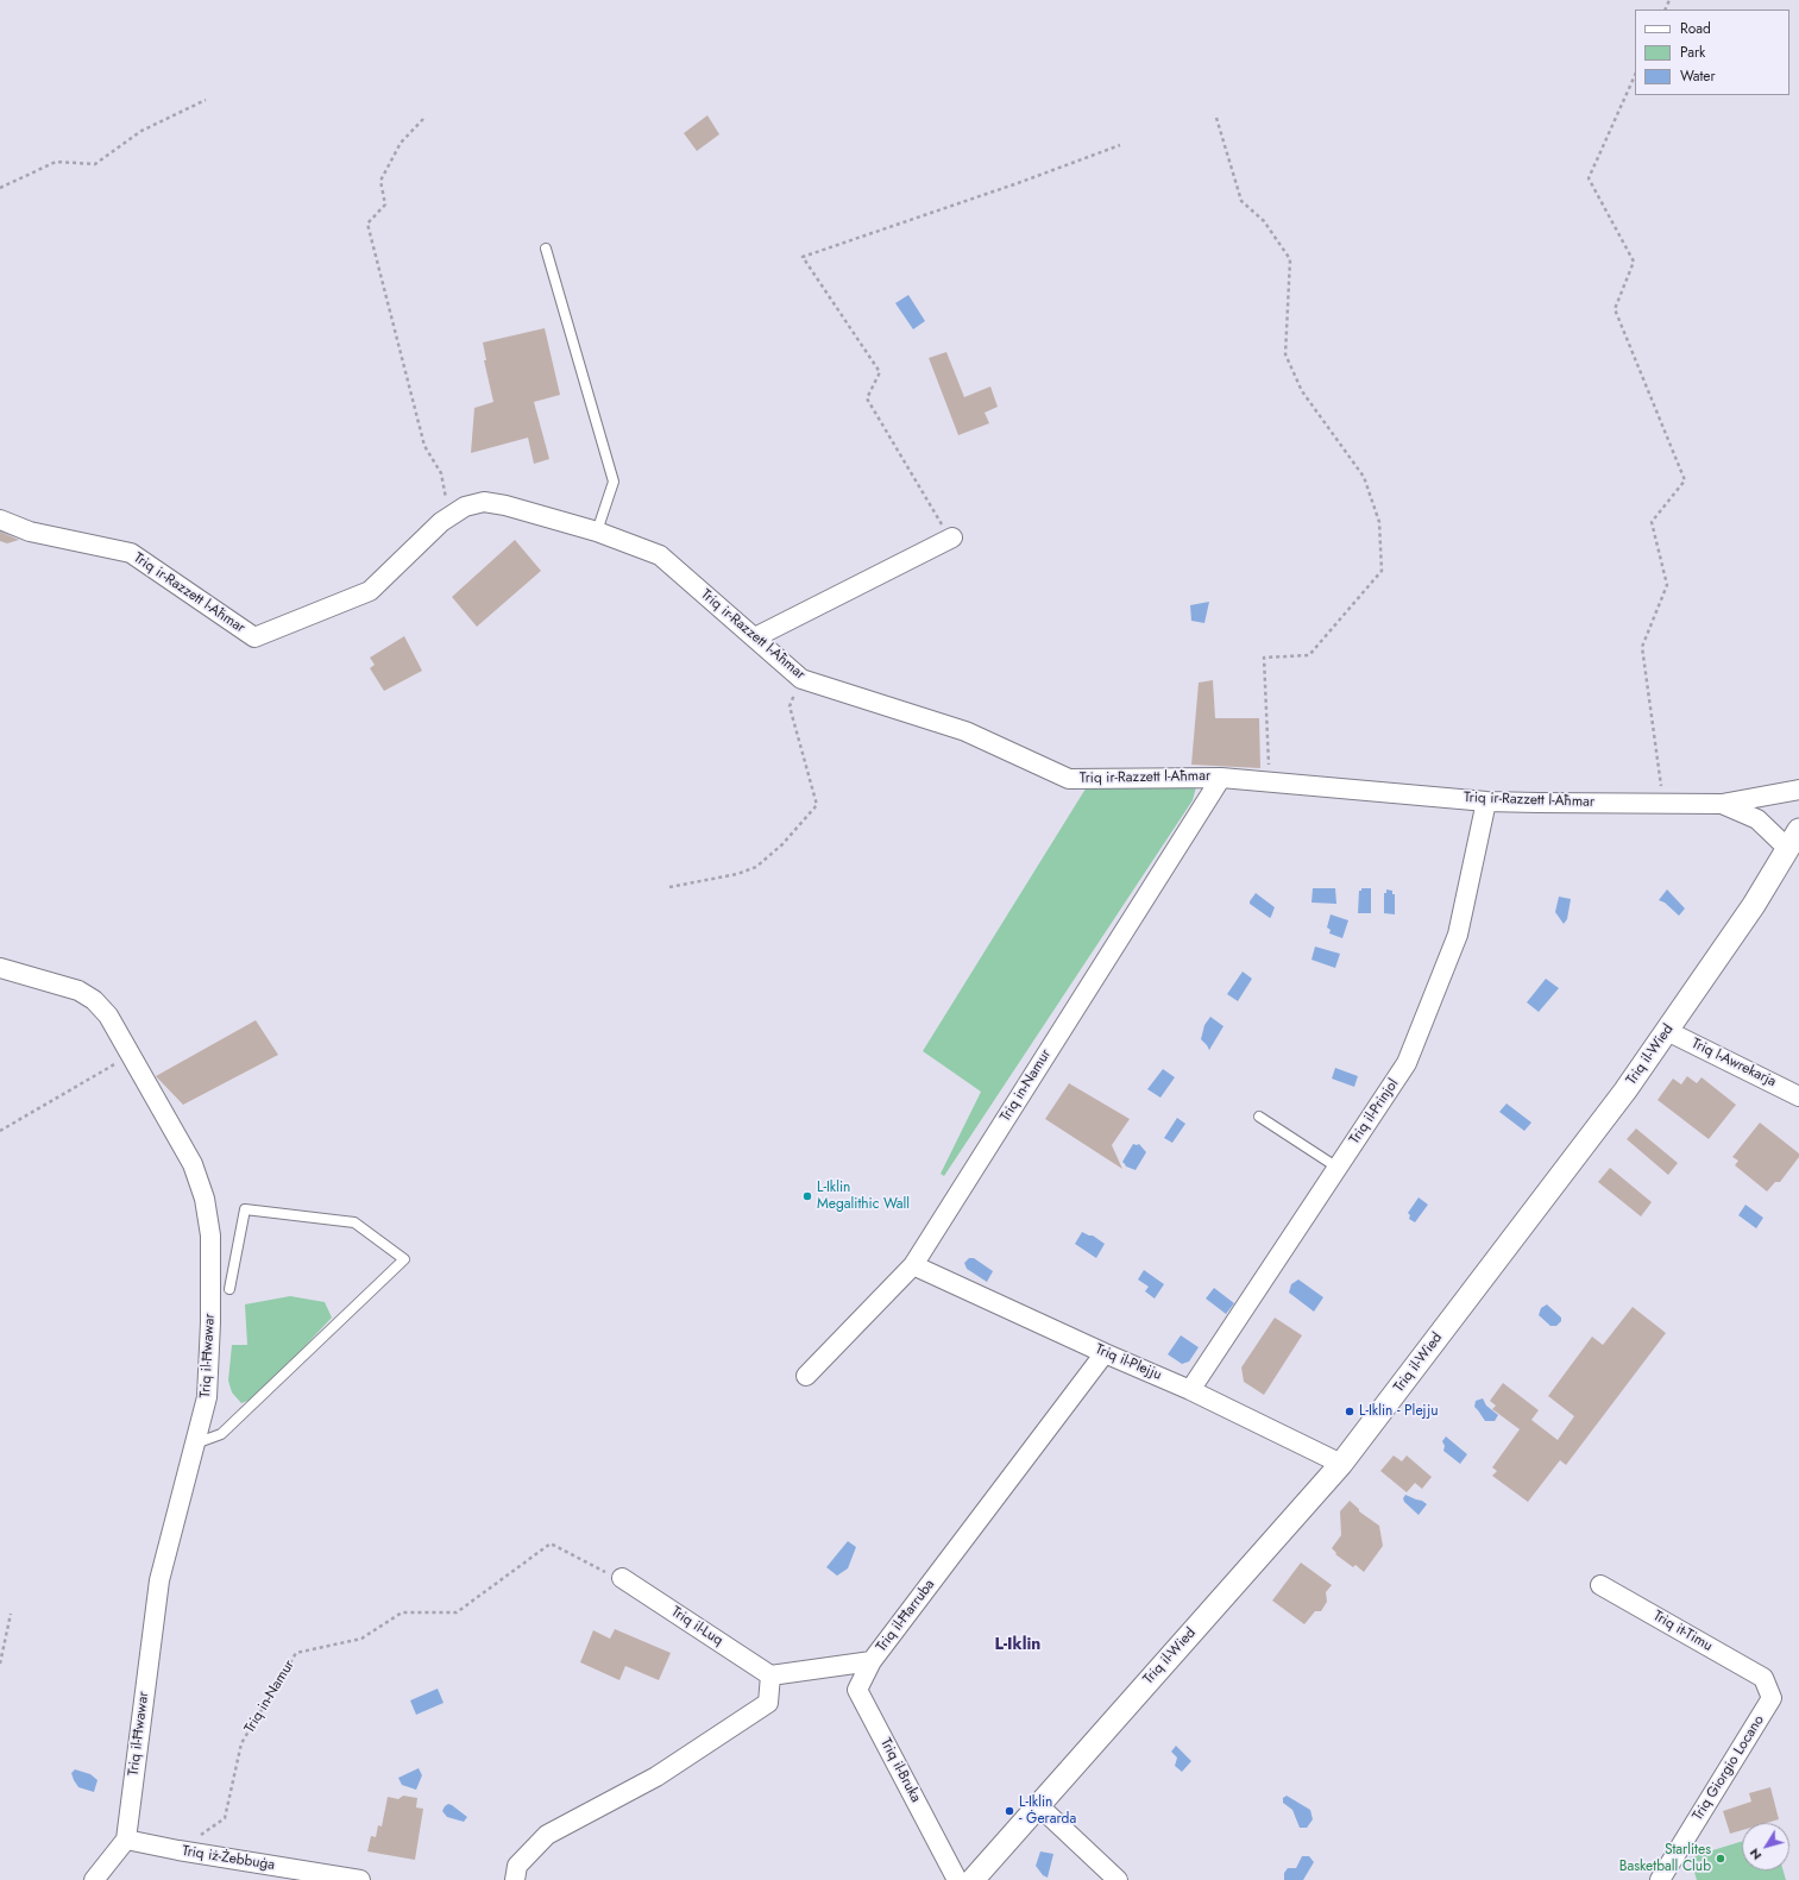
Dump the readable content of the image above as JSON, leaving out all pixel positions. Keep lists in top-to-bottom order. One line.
{"streets":{"street":["Triq ir-Razzett l-Aħmar","Triq il-Wied","Triq l-Awrekarja","Triq in-Namur","Triq il-Prinjol","Triq il-Ħwawar","Triq il-Plejju","Triq il-Ħarruba","Triq il-Luq","Triq it-Timu","Triq Giorgio Locano","Triq il-Bruka","Triq iż-Żebbuġa"]},"crossings":[["Triq ir-Razzett l-Aħmar","Triq il-Wied"],["Triq ir-Razzett l-Aħmar","Triq in-Namur"],["Triq ir-Razzett l-Aħmar","Triq il-Prinjol"],["Triq il-Wied","Triq l-Awrekarja"],["Triq il-Wied","Triq il-Plejju"],["Triq in-Namur","Triq il-Plejju"],["Triq in-Namur","Triq il-Luq"],["Triq in-Namur","Triq iż-Żebbuġa"],["Triq il-Prinjol","Triq il-Plejju"],["Triq il-Ħwawar","Triq iż-Żebbuġa"],["Triq il-Plejju","Triq il-Ħarruba"],["Triq il-Ħarruba","Triq il-Luq"],["Triq il-Ħarruba","Triq il-Bruka"],["Triq it-Timu","Triq Giorgio Locano"]],"districts":["L-Iklin"],"places":["L-Iklin Megalithic Wall","L-Iklin - Plejju","L-Iklin - Ġerarda","Starlites Basketball Club"],"legend":["Road","Park","Water"],"north":"bottom left"}
